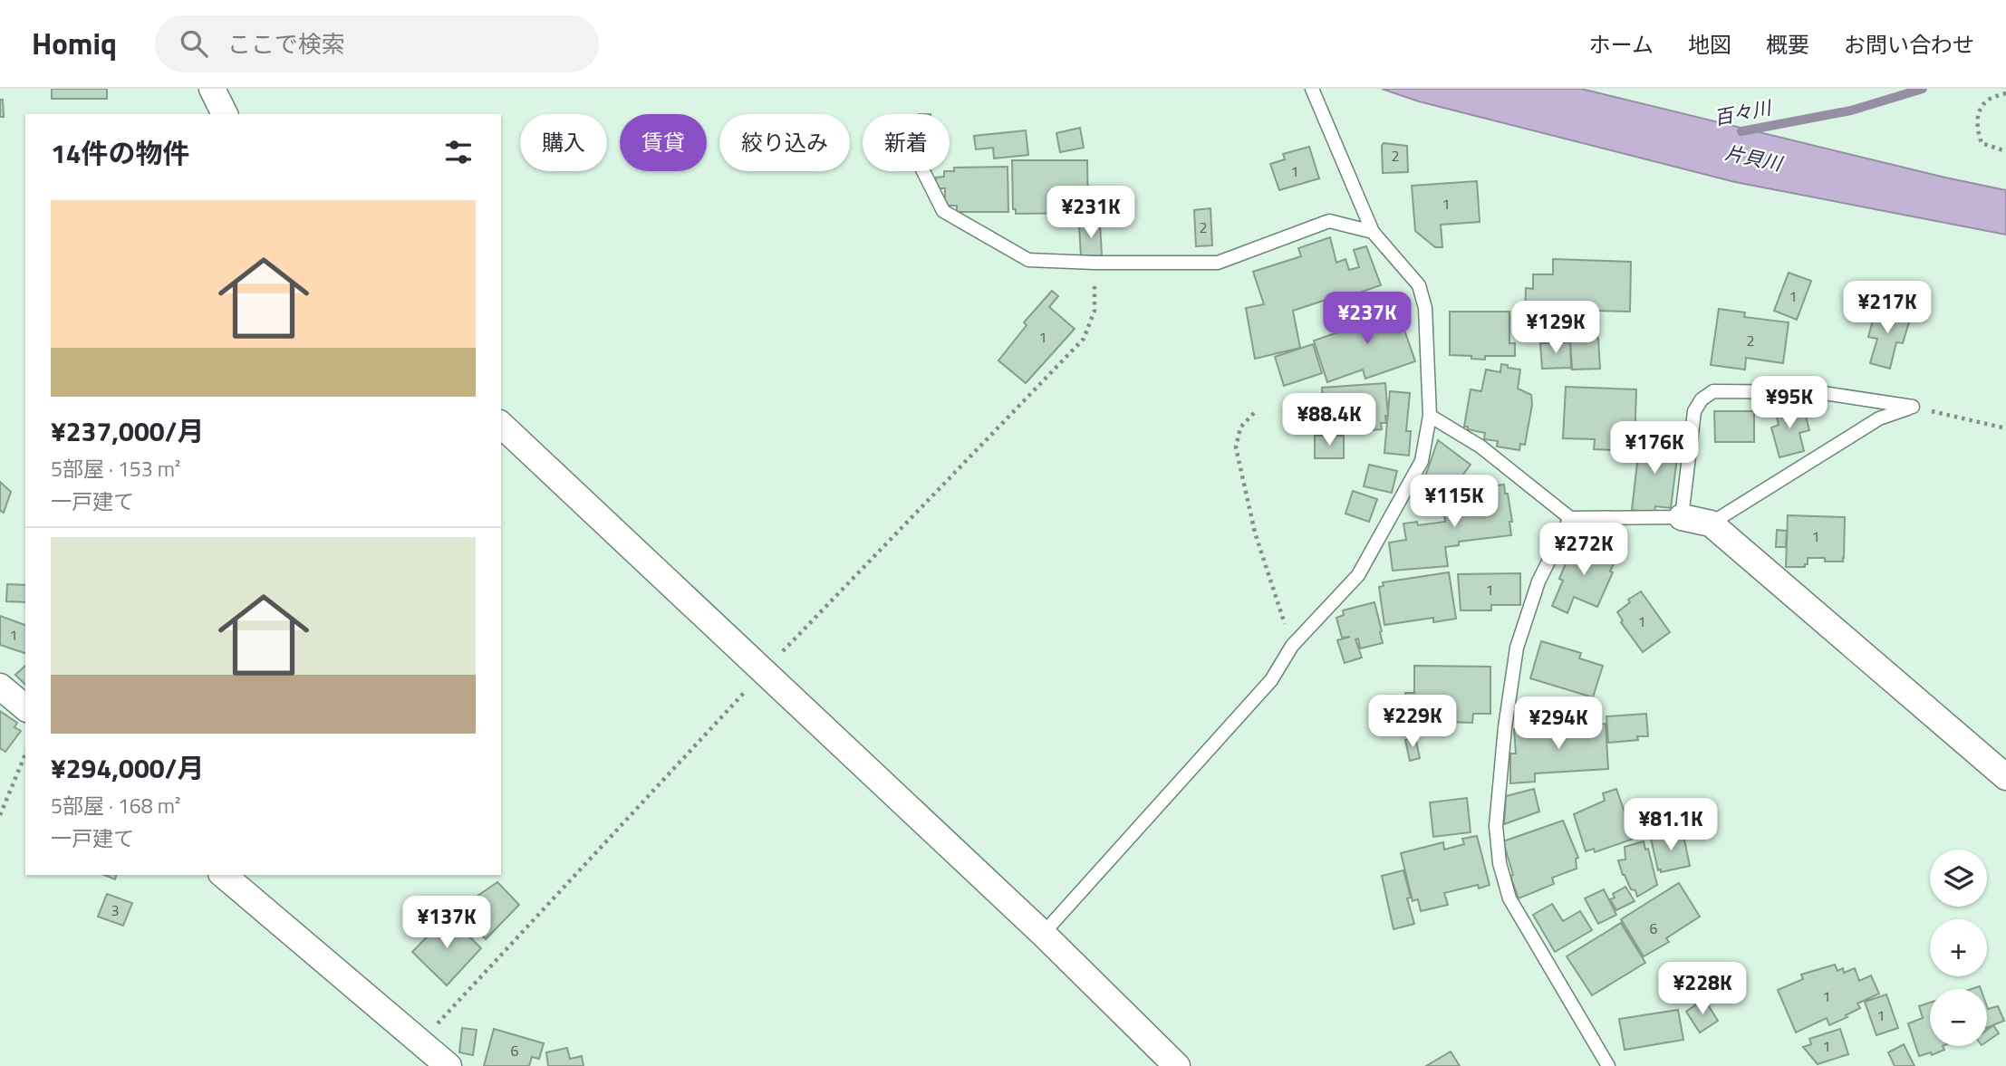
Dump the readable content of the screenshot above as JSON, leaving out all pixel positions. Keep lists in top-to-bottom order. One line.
{"water":["百々川","片貝川"],"house_numbers":["2","1","1","2","1","1","2","1","1","1","1","3","6","1","1","1","6"],"page":{"header":"Homiq","search":"ここで検索","nav":["ホーム","地図","概要","お問い合わせ"],"chip":["購入","賃貸","絞り込み","新着"],"heading":"14件の物件","price":["¥231K","¥217K","¥237K","¥129K","¥95K","¥88.4K","¥176K","¥115K","¥272K","¥229K","¥294K","¥81.1K","¥137K","¥228K"],"list":[{"name":"¥237,000/月","note":"5部屋 · 153 m² · 一戸建て"},{"name":"¥294,000/月","note":"5部屋 · 168 m² · 一戸建て"}],"map_buttons":["+","−"]}}
